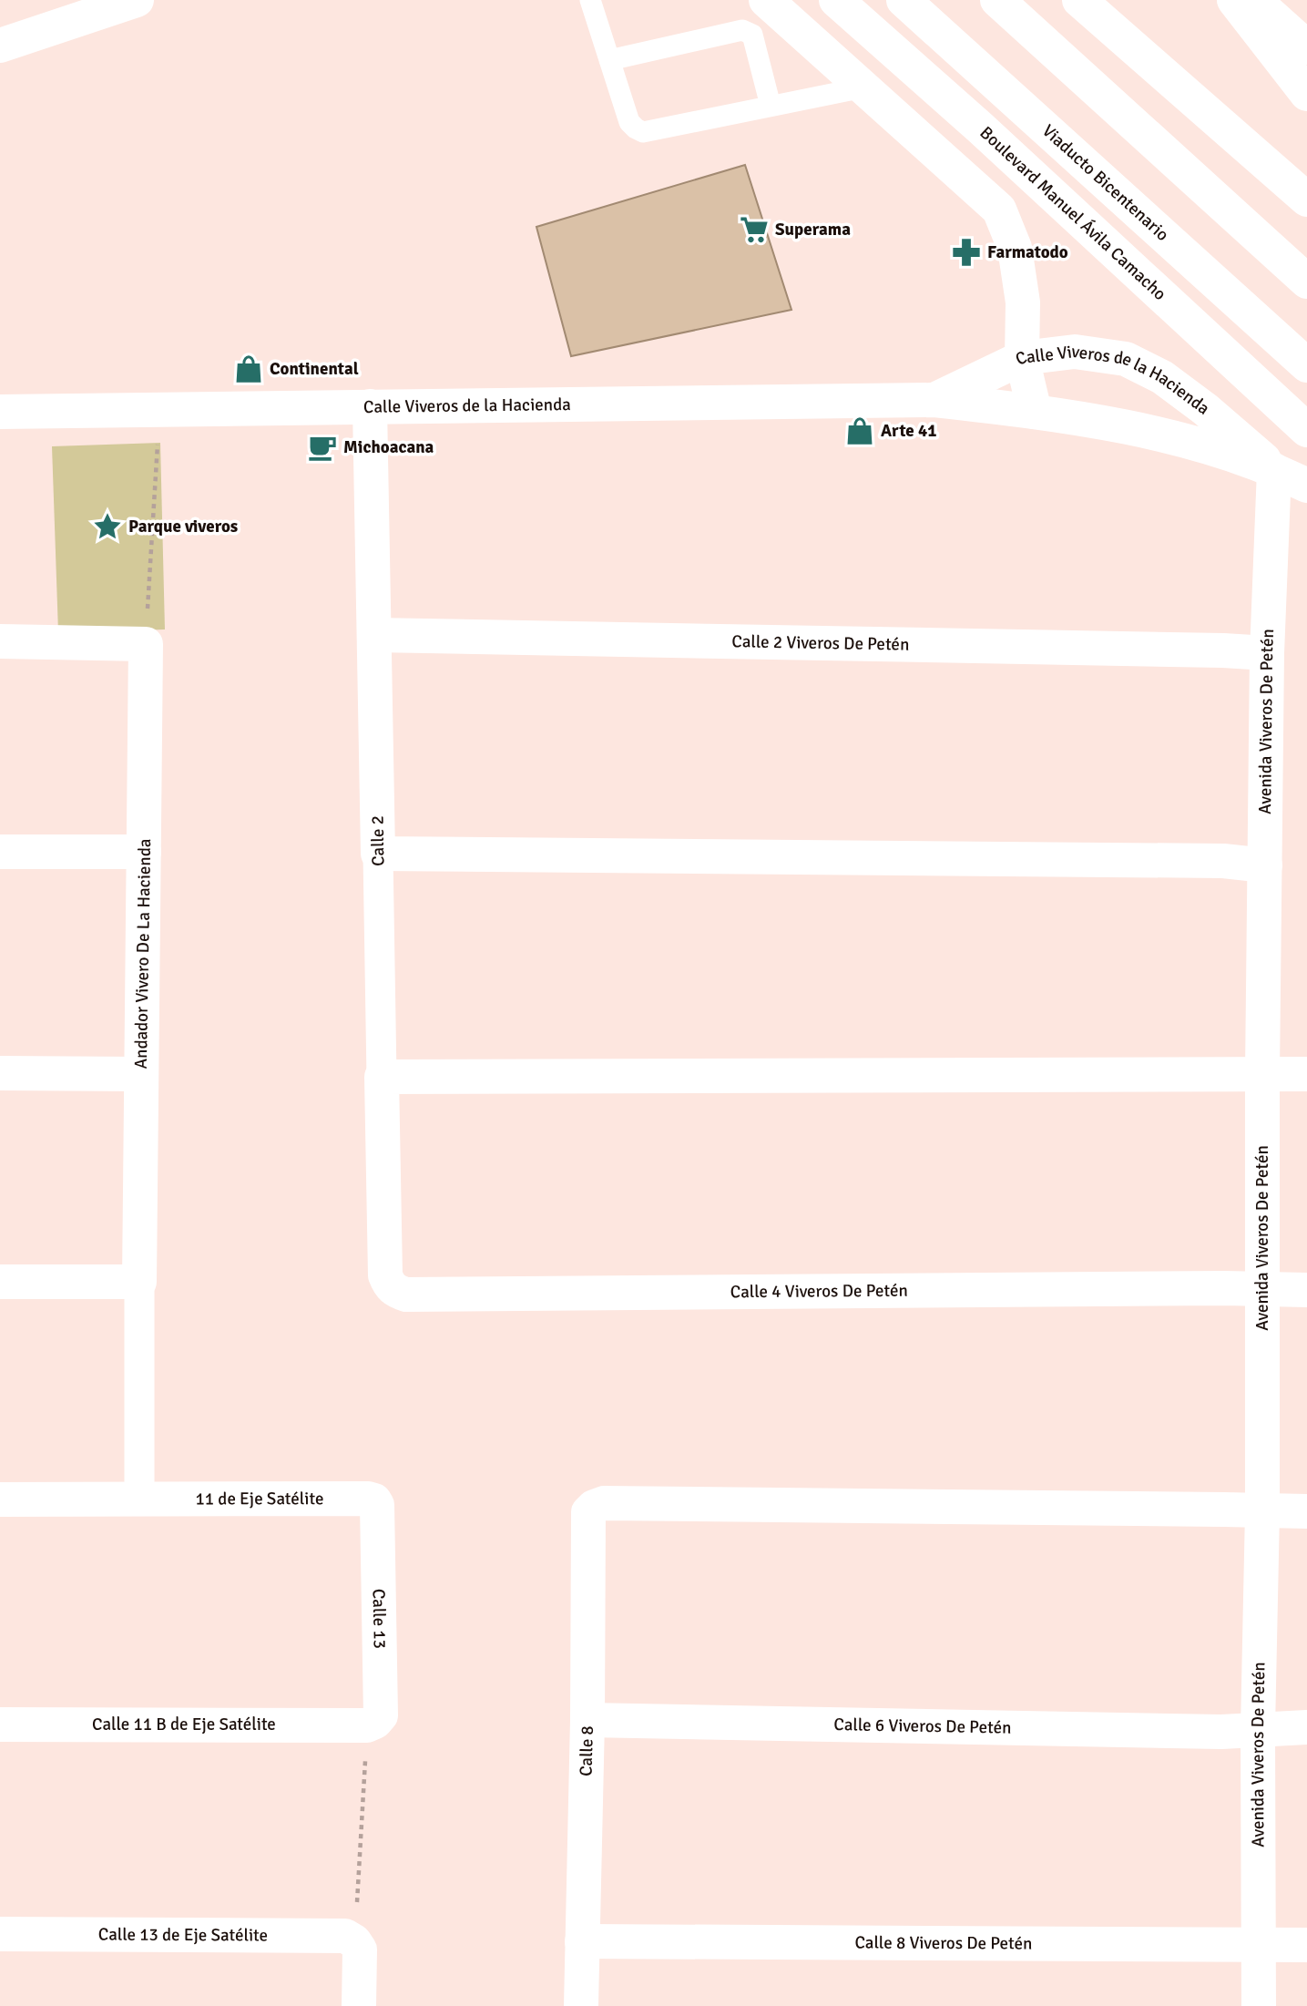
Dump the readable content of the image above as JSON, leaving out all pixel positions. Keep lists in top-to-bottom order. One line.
{"streets":{"main road":["Viaducto Bicentenario","Boulevard Manuel Ávila Camacho","Calle Viveros de la Hacienda","Calle 2 Viveros De Petén","Avenida Viveros De Petén","Calle 2","Andador Vivero De La Hacienda","Calle 4 Viveros De Petén","11 de Eje Satélite","Calle 13","Calle 11 B de Eje Satélite","Calle 6 Viveros De Petén","Calle 8","Calle 13 de Eje Satélite","Calle 8 Viveros De Petén"]},"crossings":[["Calle Viveros de la Hacienda","Avenida Viveros De Petén"],["Calle Viveros de la Hacienda","Calle 2"],["Calle 2 Viveros De Petén","Avenida Viveros De Petén"],["Calle 2 Viveros De Petén","Calle 2"],["Avenida Viveros De Petén","Calle 4 Viveros De Petén"],["Avenida Viveros De Petén","Calle 6 Viveros De Petén"],["Avenida Viveros De Petén","Calle 8"],["Avenida Viveros De Petén","Calle 8 Viveros De Petén"],["Calle 2","Calle 4 Viveros De Petén"],["Andador Vivero De La Hacienda","11 de Eje Satélite"],["11 de Eje Satélite","Calle 13"],["Calle 13","Calle 11 B de Eje Satélite"],["Calle 6 Viveros De Petén","Calle 8"],["Calle 8","Calle 8 Viveros De Petén"]],"places":{"supermarket":["Superama"],"pharmacy":["Farmatodo"],"shop":["Continental","Arte 41"],"cafe":["Michoacana"],"place":["Parque viveros"]}}
